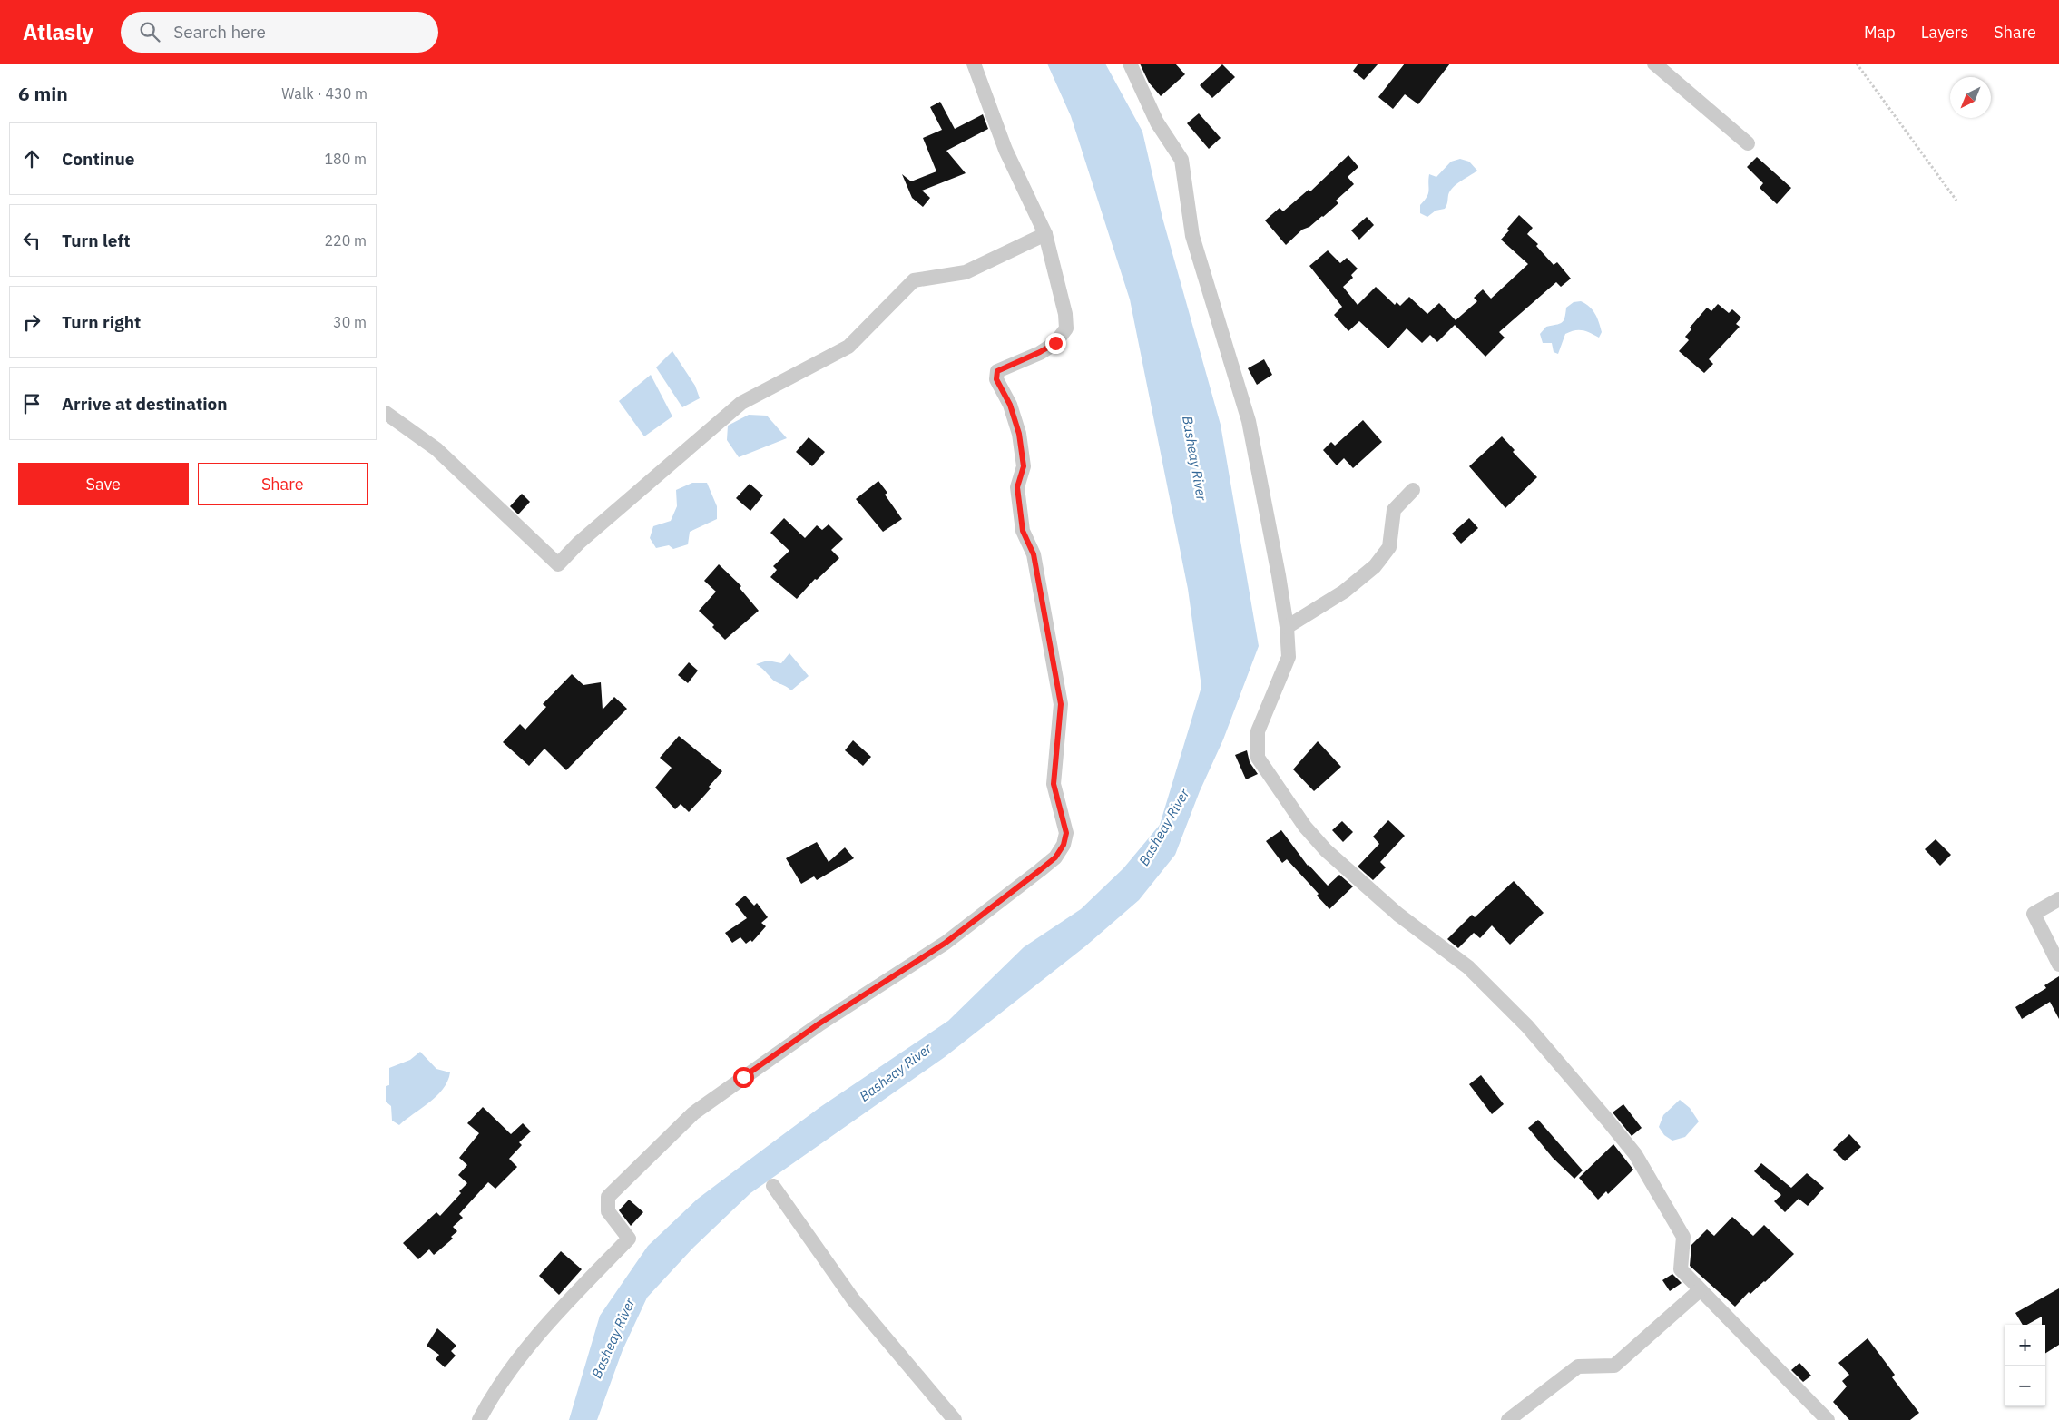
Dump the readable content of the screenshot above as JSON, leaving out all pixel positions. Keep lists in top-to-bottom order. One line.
{"water":["Basheay River"],"north":"bottom left","page":{"header":"Atlasly","search":"Search here","nav":["Map","Layers","Share"],"heading":["6 min","Walk · 430 m"],"list":[["Continue","180 m"],["Turn left","220 m"],["Turn right","30 m"],"Arrive at destination"],"buttons":["Save","Share"],"map_buttons":["+","−"]}}
